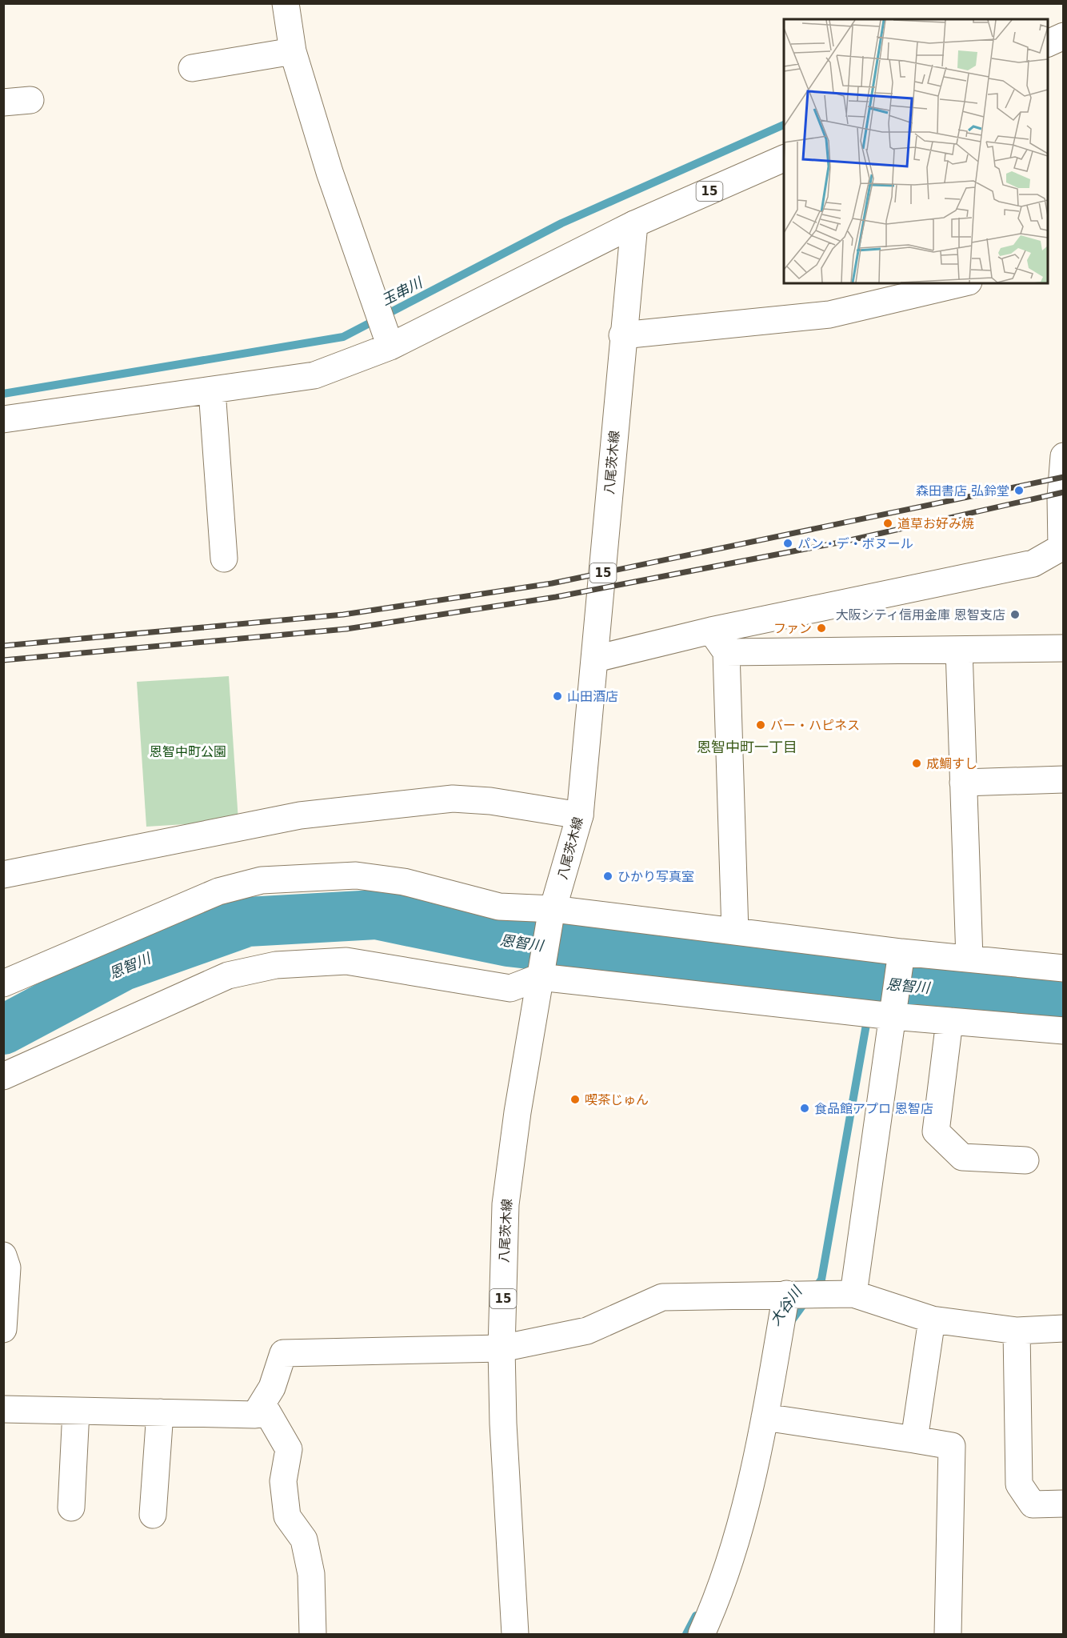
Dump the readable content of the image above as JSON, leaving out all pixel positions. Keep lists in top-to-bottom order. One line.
{"streets":{"street":["15","八尾茨木線"]},"crossings":[["15","八尾茨木線"]],"districts":["恩智中町一丁目"],"water":["玉串川","恩智川","大谷川"],"parks":["恩智中町公園"],"places":["森田書店 弘鈴堂","道草お好み焼","パン・デ・ボヌール","大阪シティ信用金庫 恩智支店","ファン","山田酒店","バー・ハピネス","成鯛すし","ひかり写真室","喫茶じゅん","食品館アプロ 恩智店"]}
